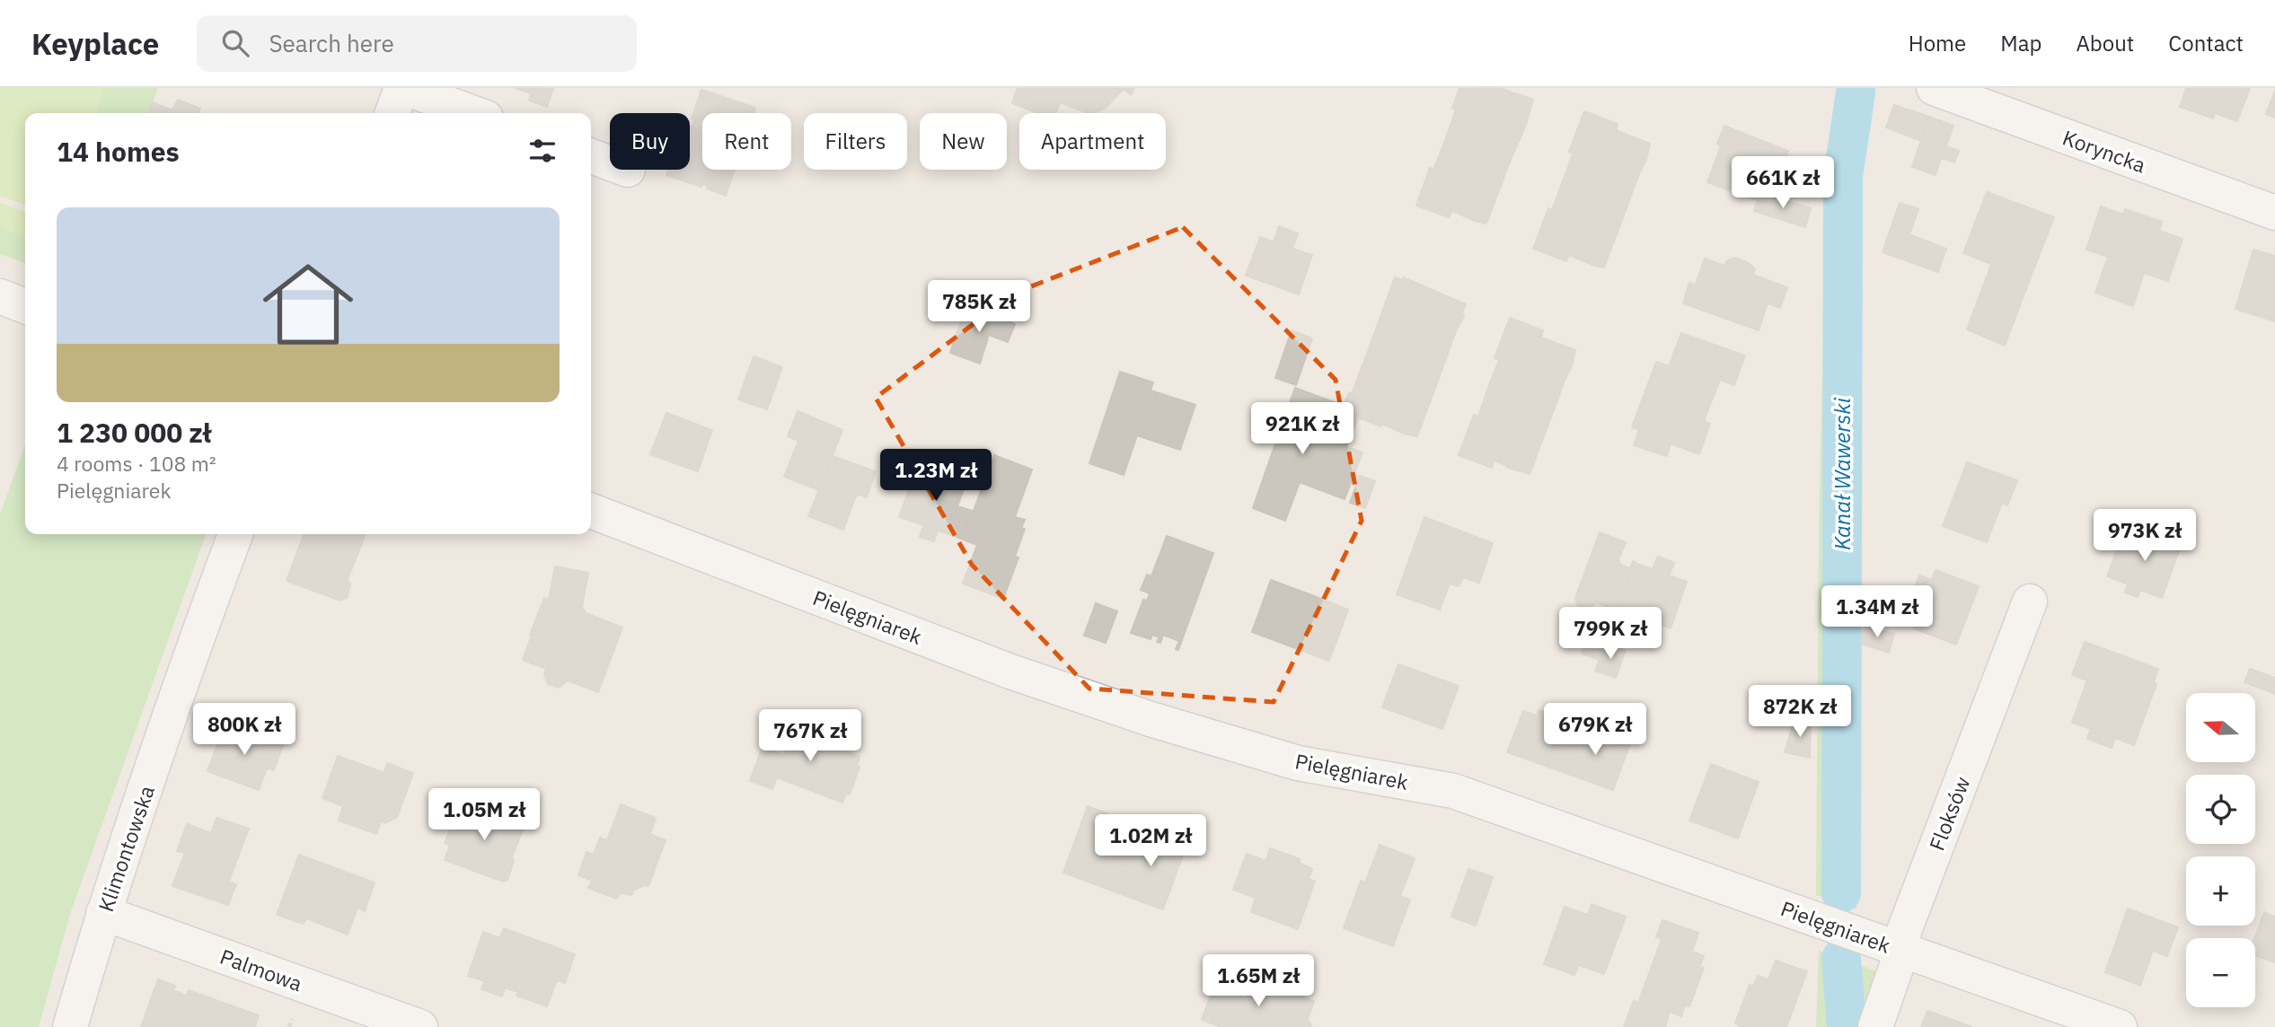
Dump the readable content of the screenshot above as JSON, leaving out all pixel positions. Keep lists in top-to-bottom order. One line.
{"streets":{"street":["Koryncka","Pielęgniarek","Floksów","Klimontowska","Palmowa"]},"crossings":[["Pielęgniarek","Floksów"],["Klimontowska","Palmowa"]],"water":["Kanał Wawerski"],"north":"left","page":{"header":"Keyplace","search":"Search here","nav":["Home","Map","About","Contact"],"chip":["Buy","Rent","Filters","New","Apartment"],"heading":"14 homes","price":["661K zł","785K zł","921K zł","1.23M zł","973K zł","1.34M zł","799K zł","872K zł","800K zł","679K zł","767K zł","1.05M zł","1.02M zł","1.65M zł"],"list":[{"name":"1 230 000 zł","note":"4 rooms · 108 m² · Pielęgniarek"}],"map_buttons":["+","−"]}}
